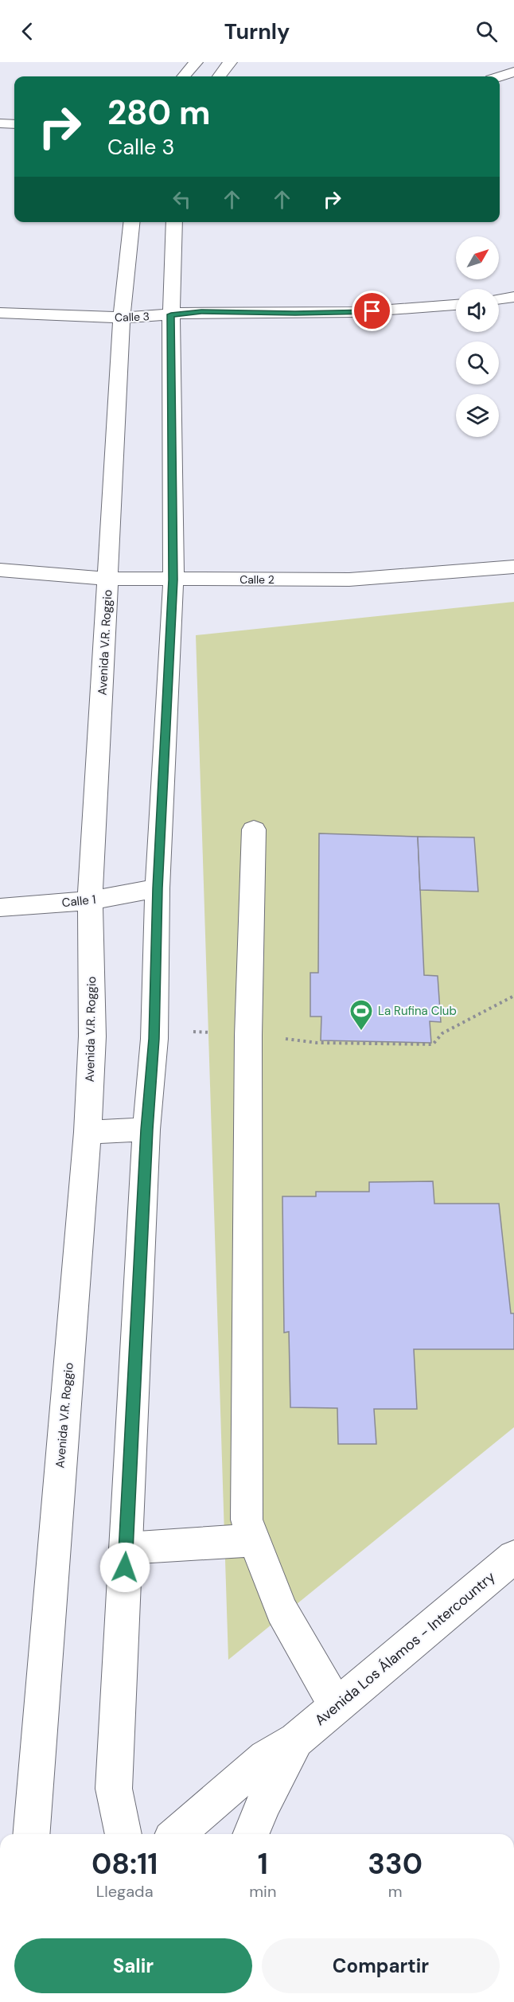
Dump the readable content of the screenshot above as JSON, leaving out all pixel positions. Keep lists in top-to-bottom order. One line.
{"streets":{"street":["Calle 3","Calle 2","Avenida V.R. Roggio","Calle 1","Avenida Los Álamos - Intercountry"]},"crossings":[["Calle 3","Avenida V.R. Roggio"],["Calle 2","Avenida V.R. Roggio"],["Avenida V.R. Roggio","Calle 1"]],"places":{"sports":["La Rufina Club"]},"north":"top right","page":{"header":"Turnly","turn":["280 m","Calle 3"],"eta":["08:11","Llegada","1","min","330","m"],"buttons":["Salir","Compartir"]}}
